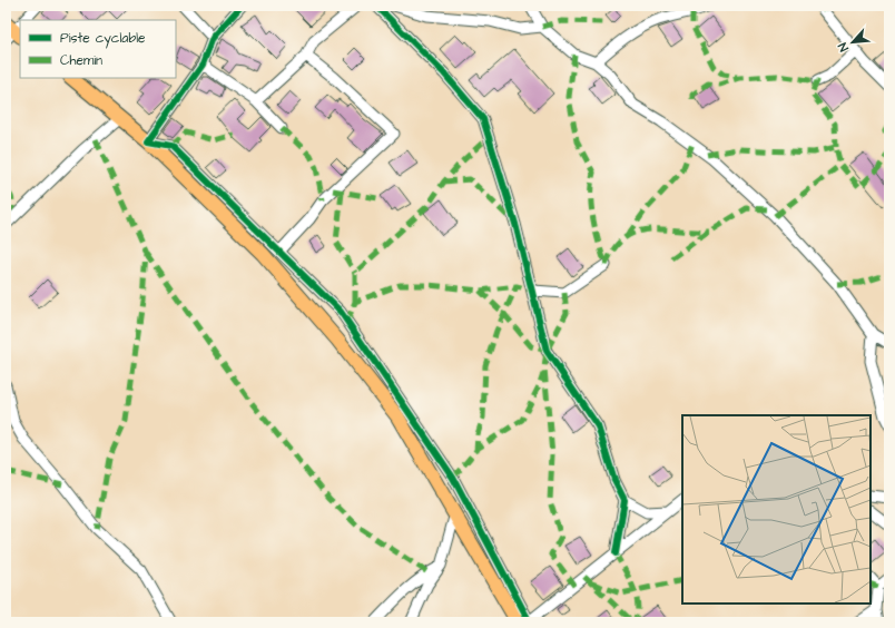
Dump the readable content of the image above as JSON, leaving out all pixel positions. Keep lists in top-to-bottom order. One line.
{"legend":["Piste cyclable","Chemin"],"north":"bottom left"}
